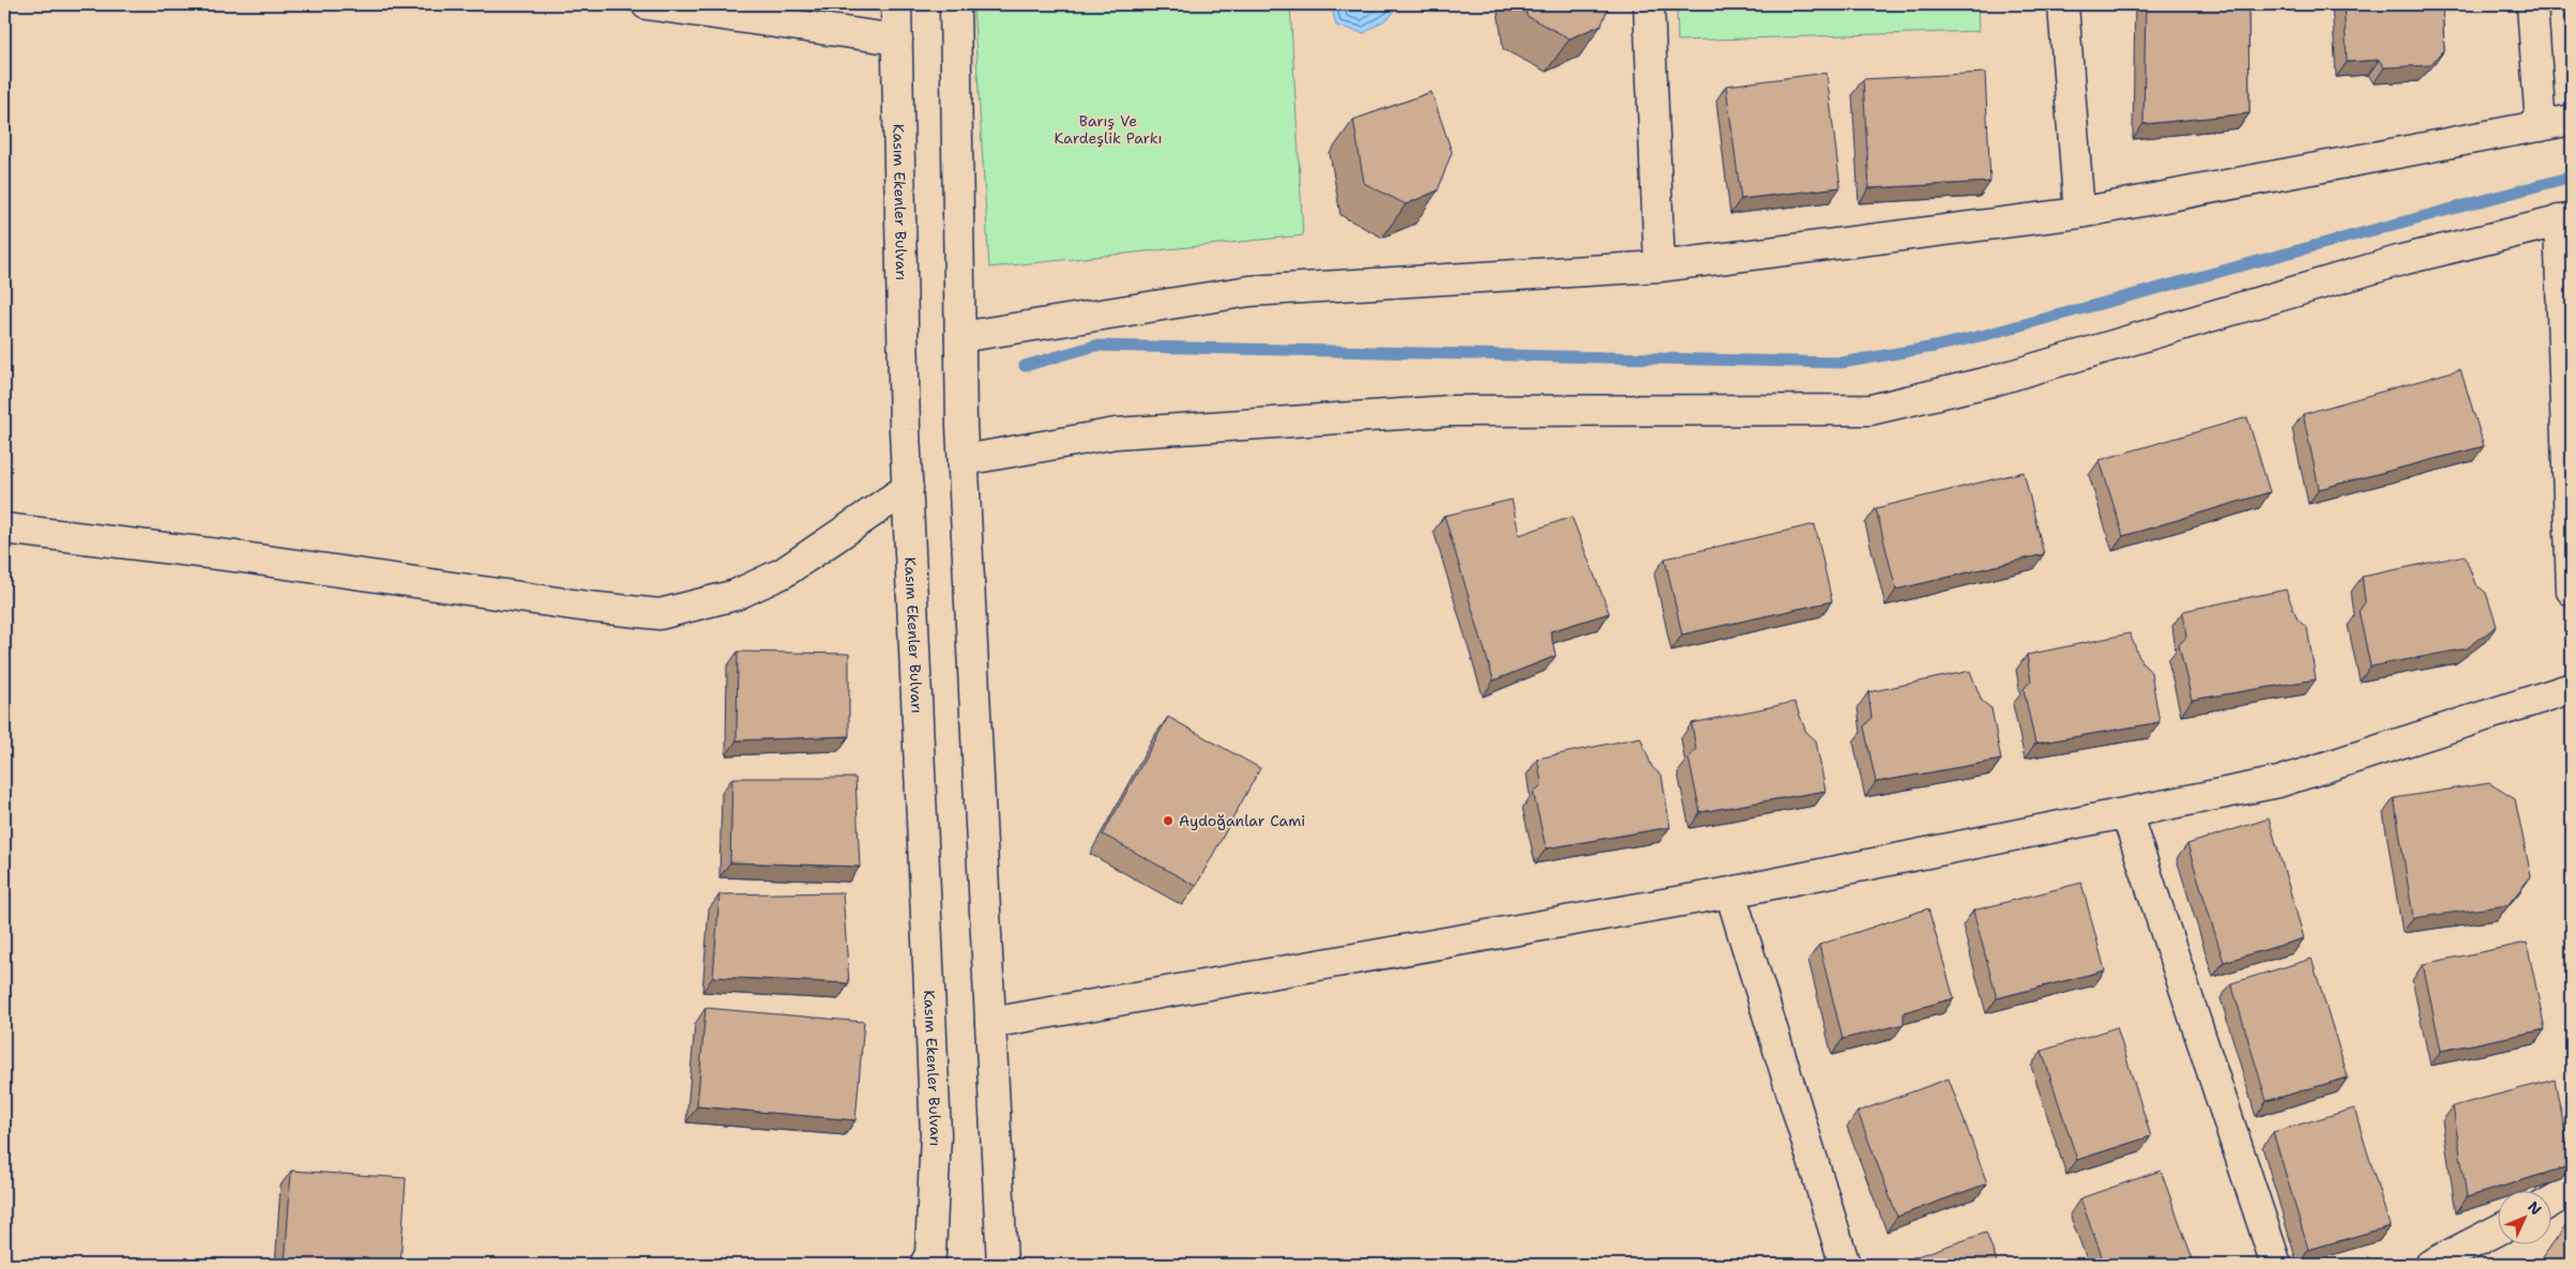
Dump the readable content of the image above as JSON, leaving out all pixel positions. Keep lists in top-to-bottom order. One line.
{"streets":{"street":["Kasım Ekenler Bulvarı"]},"parks":["Barış Ve Kardeşlik Parkı"],"places":["Aydoğanlar Cami"],"north":"top right"}
